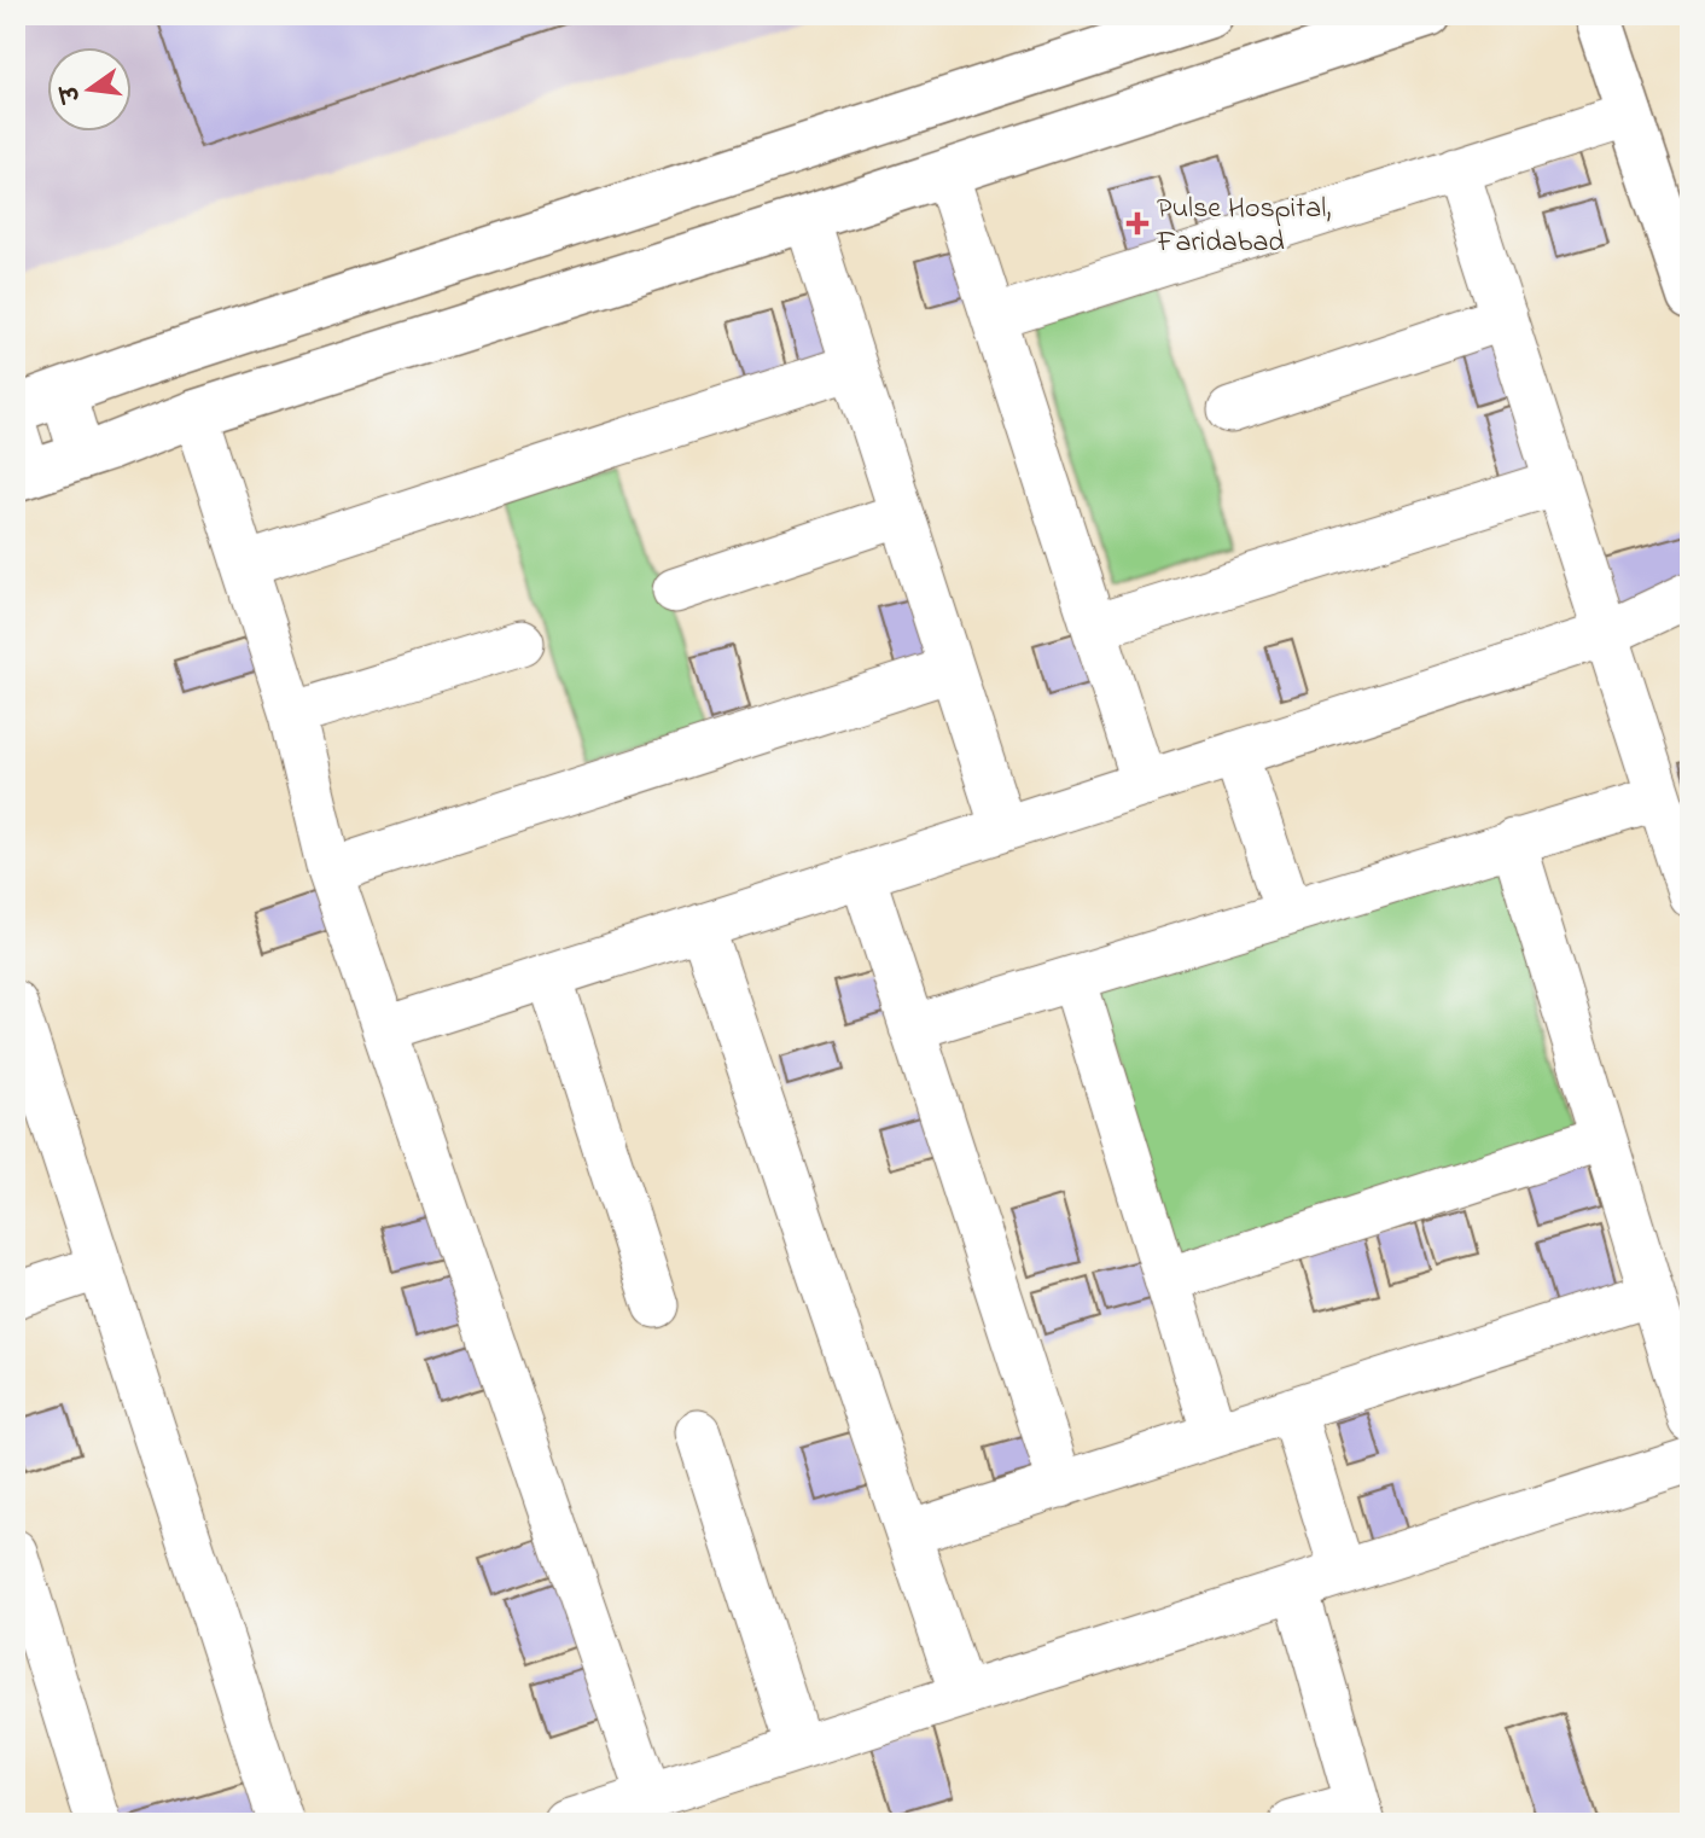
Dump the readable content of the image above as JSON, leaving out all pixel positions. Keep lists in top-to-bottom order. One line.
{"places":{"health":["Pulse Hospital, Faridabad"]},"north":"left"}
